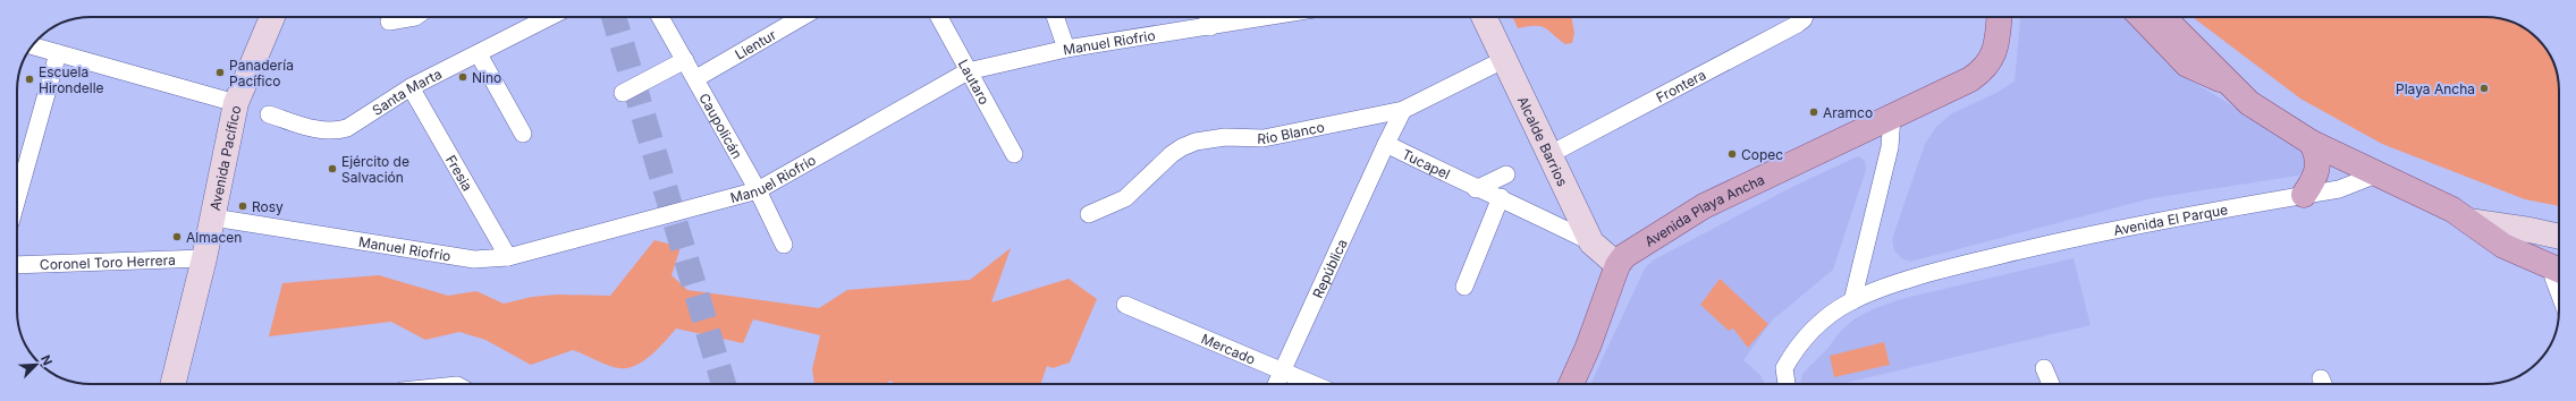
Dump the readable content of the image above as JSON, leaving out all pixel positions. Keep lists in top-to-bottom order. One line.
{"streets":{"main road":["Avenida Playa Ancha"],"street":["Manuel Riofrio","Lientur","Lautaro","Frontera","Santa Marta","Caupolicán","Río Blanco","Alcalde Barrios","Avenida Pacífico","Tucapel","Fresia","Avenida El Parque","Coronel Toro Herrera","República","Mercado"]},"crossings":[["Manuel Riofrio","Lautaro"],["Manuel Riofrio","Caupolicán"],["Manuel Riofrio","Avenida Pacífico"],["Manuel Riofrio","Fresia"],["Lientur","Caupolicán"],["Frontera","Alcalde Barrios"],["Santa Marta","Fresia"],["Río Blanco","Alcalde Barrios"],["Río Blanco","Tucapel"],["Alcalde Barrios","Tucapel"],["Alcalde Barrios","Avenida Playa Ancha"],["Avenida Pacífico","Coronel Toro Herrera"],["Tucapel","República"],["República","Mercado"]],"places":["Panadería Pacífico","Nino","Escuela Hirondelle","Playa Ancha","Aramco","Copec","Ejército de Salvación","Rosy","Almacen"],"north":"top right"}
